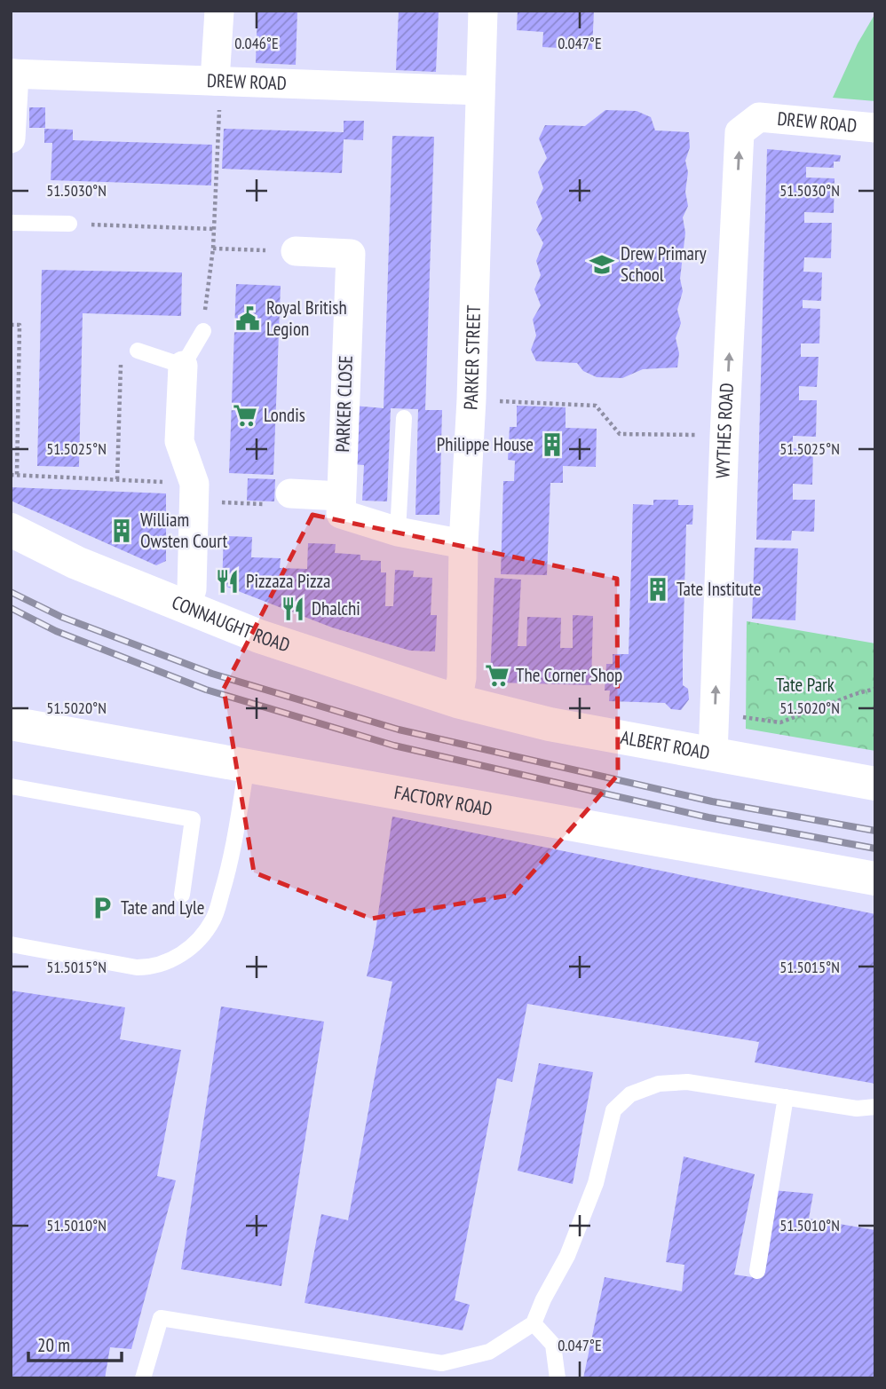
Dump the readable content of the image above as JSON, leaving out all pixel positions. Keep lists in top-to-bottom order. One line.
{"streets":{"main road":["CONNAUGHT ROAD","ALBERT ROAD","FACTORY ROAD"],"street":["DREW ROAD","PARKER STREET","PARKER CLOSE","WYTHES ROAD"]},"crossings":[["DREW ROAD","PARKER STREET"],["DREW ROAD","WYTHES ROAD"],["PARKER STREET","CONNAUGHT ROAD"],["PARKER STREET","ALBERT ROAD"],["WYTHES ROAD","ALBERT ROAD"],["CONNAUGHT ROAD","ALBERT ROAD"]],"one_way":["WYTHES ROAD"],"parks":["Tate Park"],"places":{"school or university":["Drew Primary School"],"public building":["Royal British Legion"],"supermarket":["Londis","The Corner Shop"],"building":["Philippe House","William Owsten Court","Tate Institute"],"restaurant":["Pizzaza Pizza","Dhalchi"],"parking":["Tate and Lyle"]},"scale_bar":"20 m","coordinates":["0.046°E","0.047°E","51.5030°N","51.5025°N","51.5020°N","51.5015°N","51.5010°N"]}
